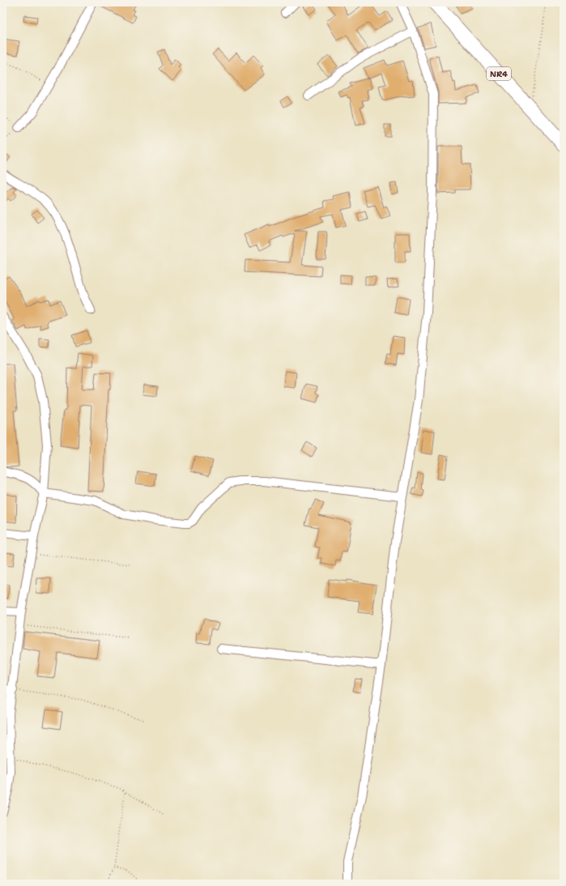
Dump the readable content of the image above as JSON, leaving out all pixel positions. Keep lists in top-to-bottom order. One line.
{"streets":{"highway":["NR4"]}}
